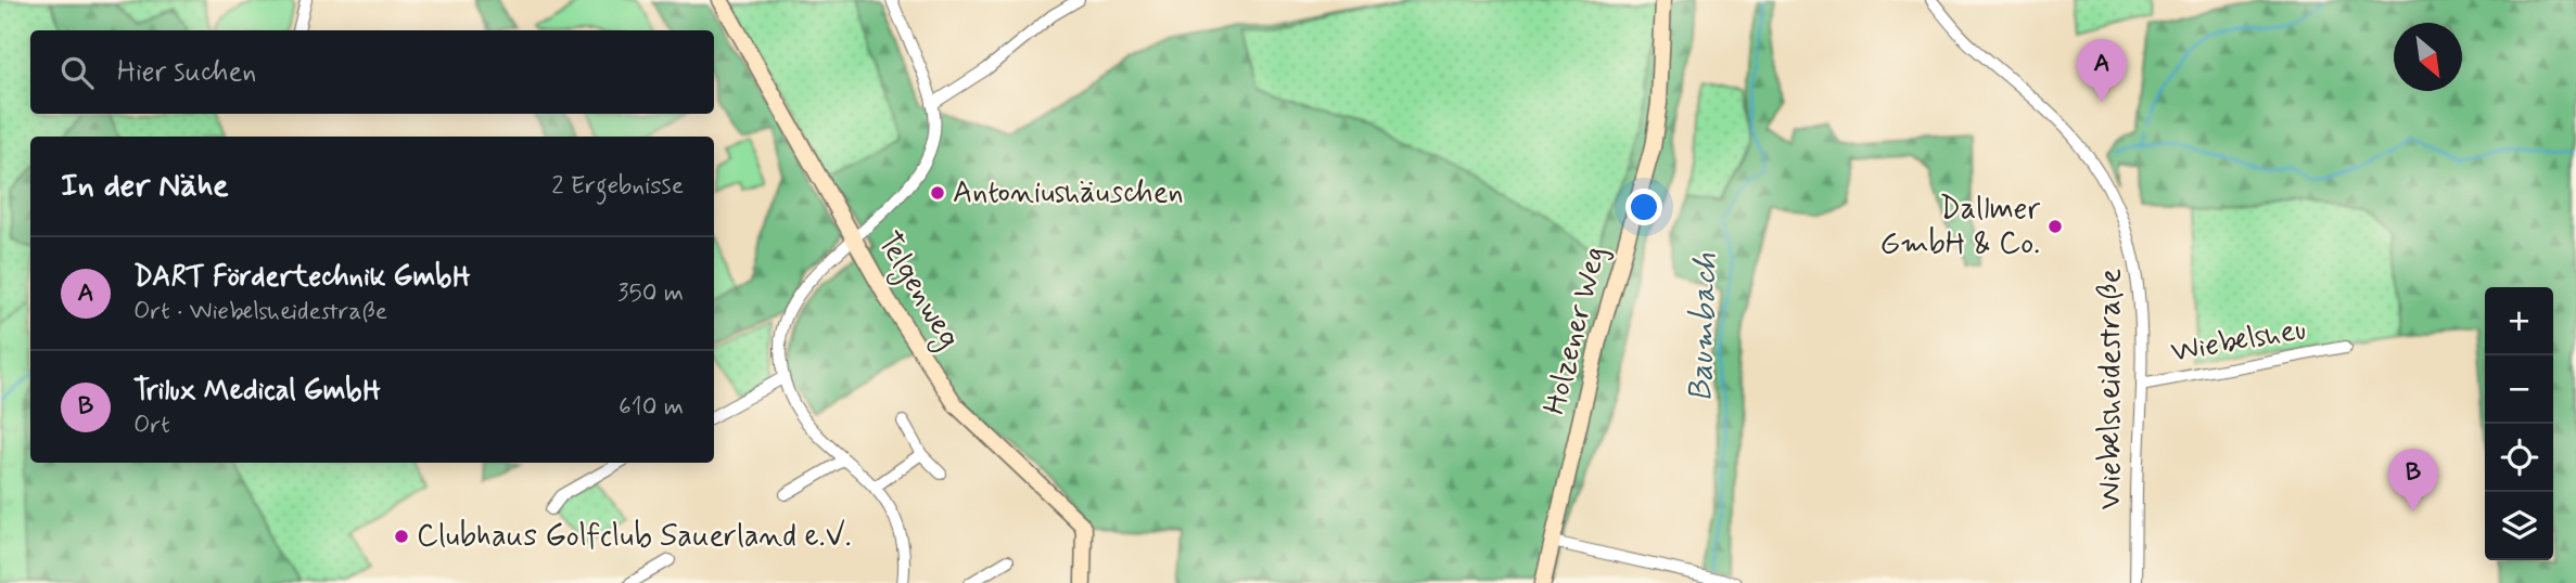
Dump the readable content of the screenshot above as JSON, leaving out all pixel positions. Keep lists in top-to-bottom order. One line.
{"streets":{"main road":["Telgenweg","Holzener Weg"],"street":["Wiebelsheu","Wiebelsheidestraße"]},"crossings":[["Wiebelsheu","Wiebelsheidestraße"]],"water":["Baumbach"],"places":["Antoniushäuschen","Dallmer GmbH & Co.","Clubhaus Golfclub Sauerland e.V."],"north":"bottom right","page":{"search":"Hier suchen","pins":["A","B"],"heading":["In der Nähe","2 Ergebnisse"],"list":[{"mark":"A","name":"DART Fördertechnik GmbH","note":"Ort · Wiebelsheidestraße","value":"350 m"},{"mark":"B","name":"Trilux Medical GmbH","note":"Ort","value":"610 m"}],"map_buttons":["+","−"]}}
